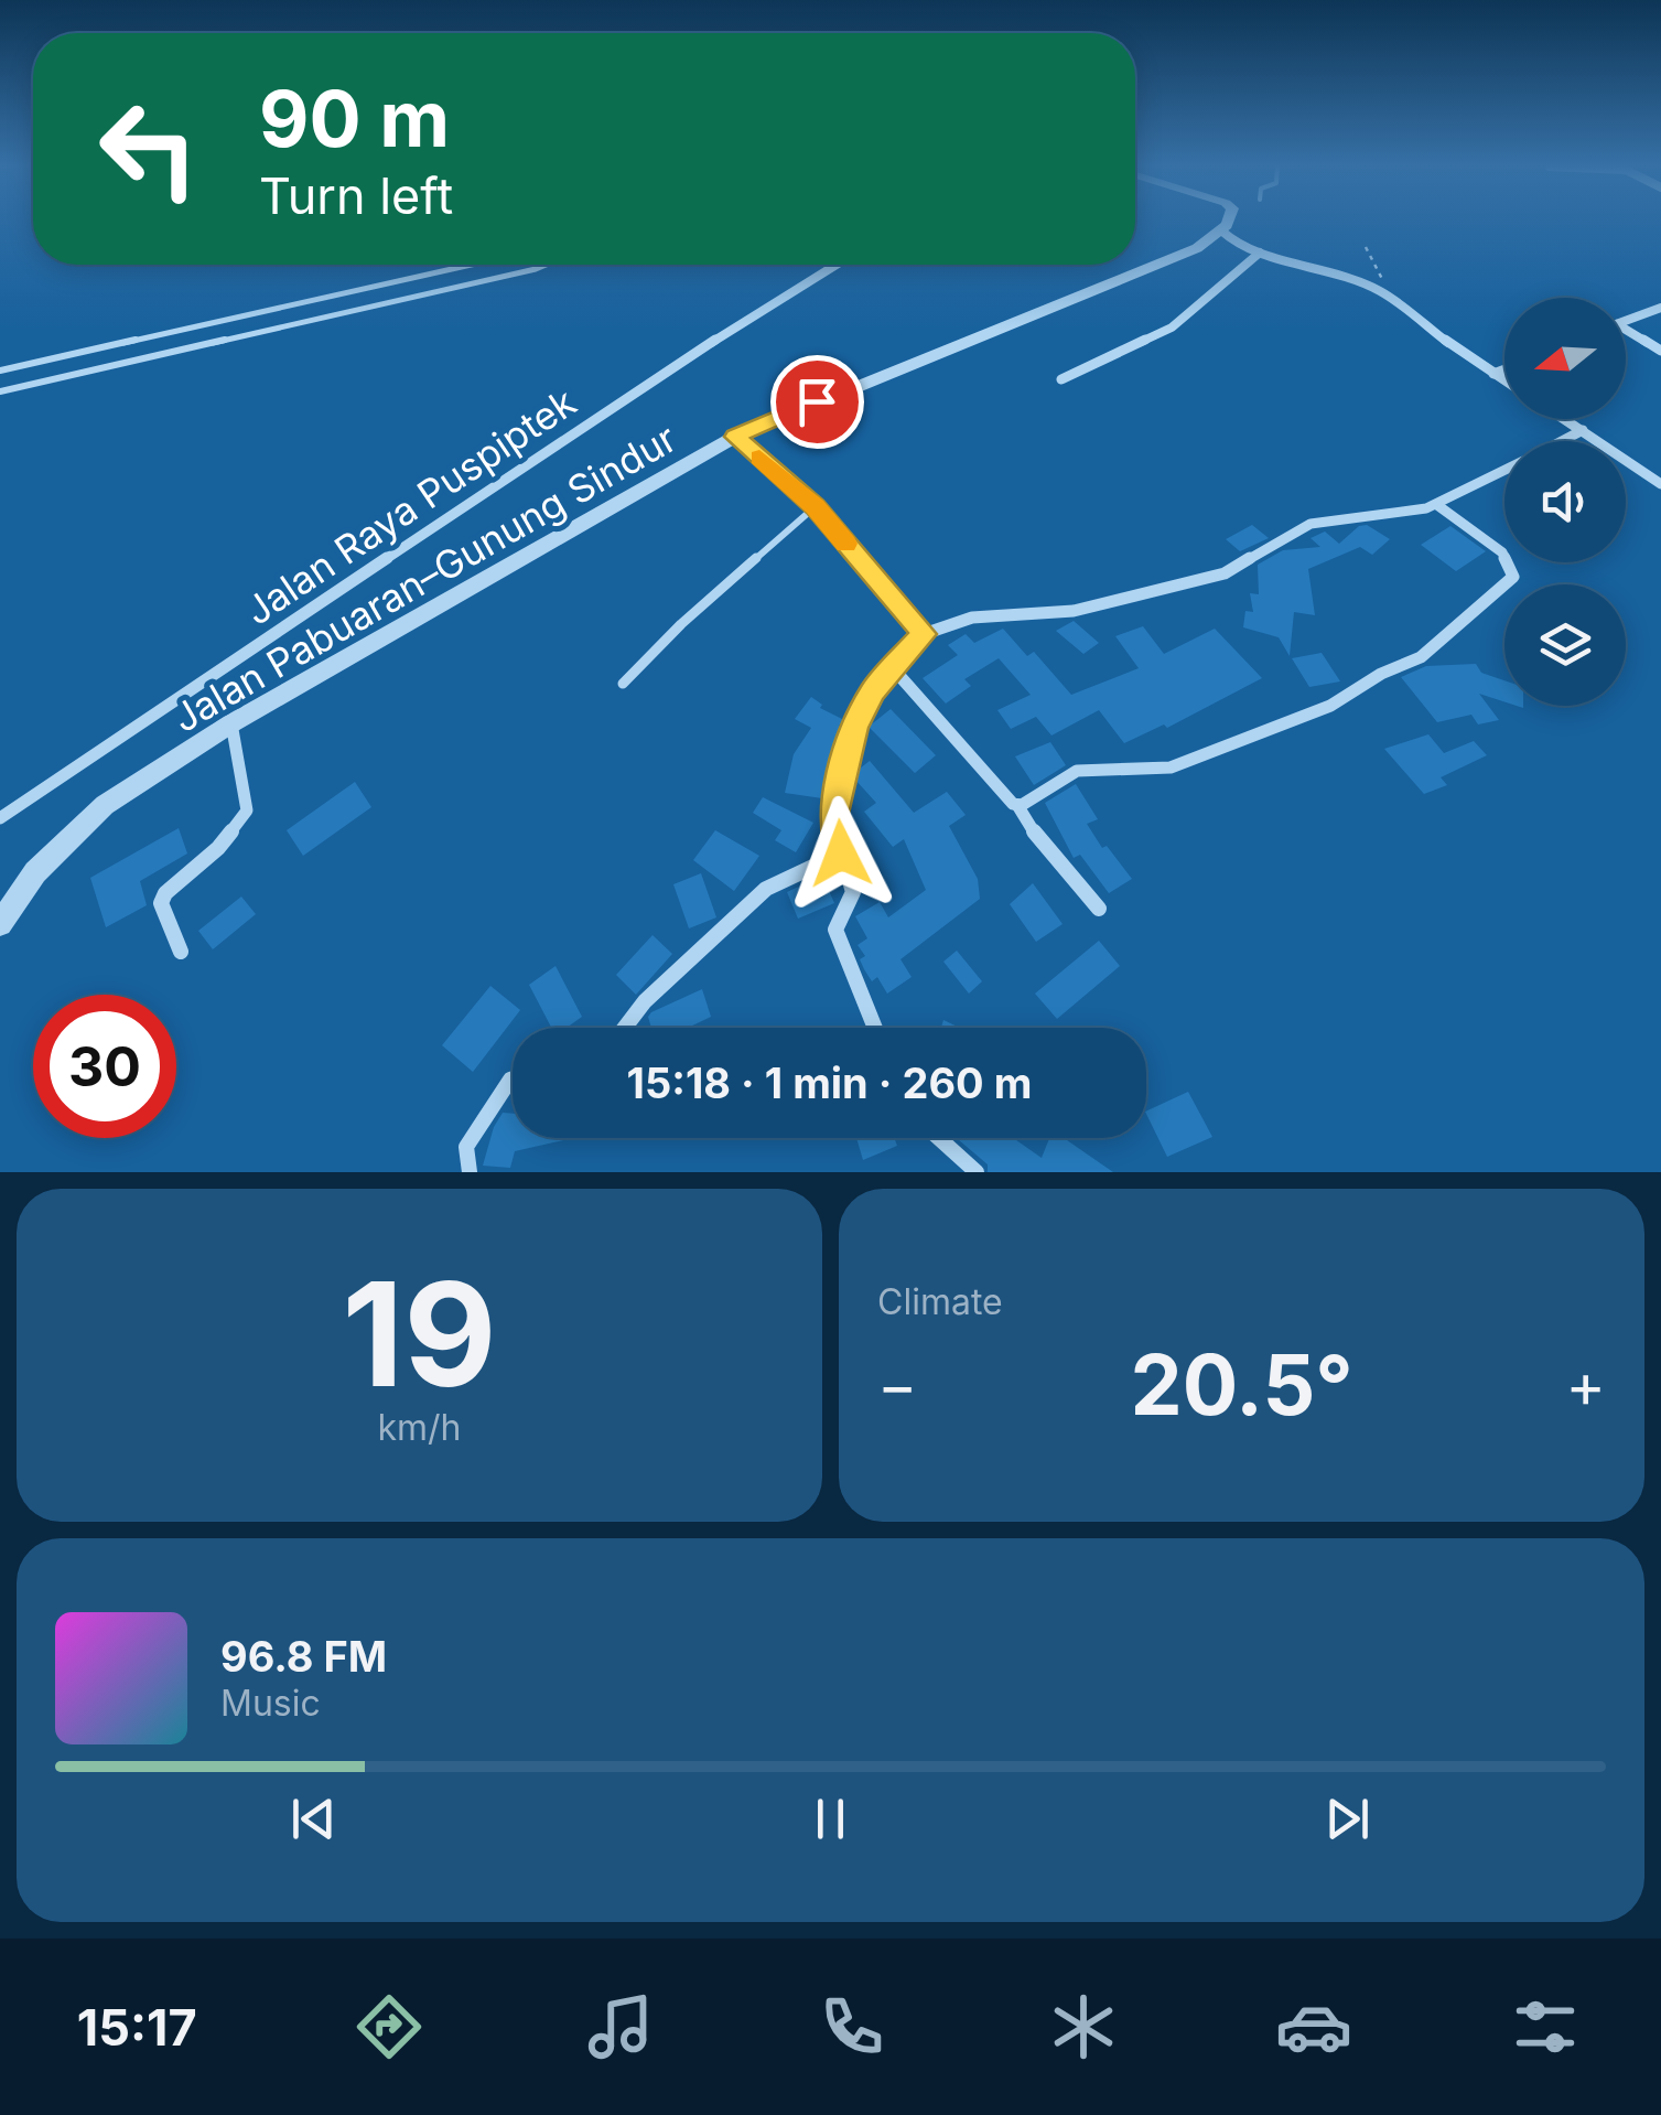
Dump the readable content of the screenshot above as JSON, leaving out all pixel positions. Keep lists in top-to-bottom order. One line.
{"streets":{"street":["Jalan Raya Puspiptek","Jalan Pabuaran–Gunung Sindur"]},"north":"left","page":{"turn":["90 m","Turn left"],"limit":"30","trip":"15:18 · 1 min · 260 m","tile":[["19","km/h"],"Climate"],"heat":["−","20.5°","+"],"song":["96.8 FM","Music"],"tabs":"15:17"}}
